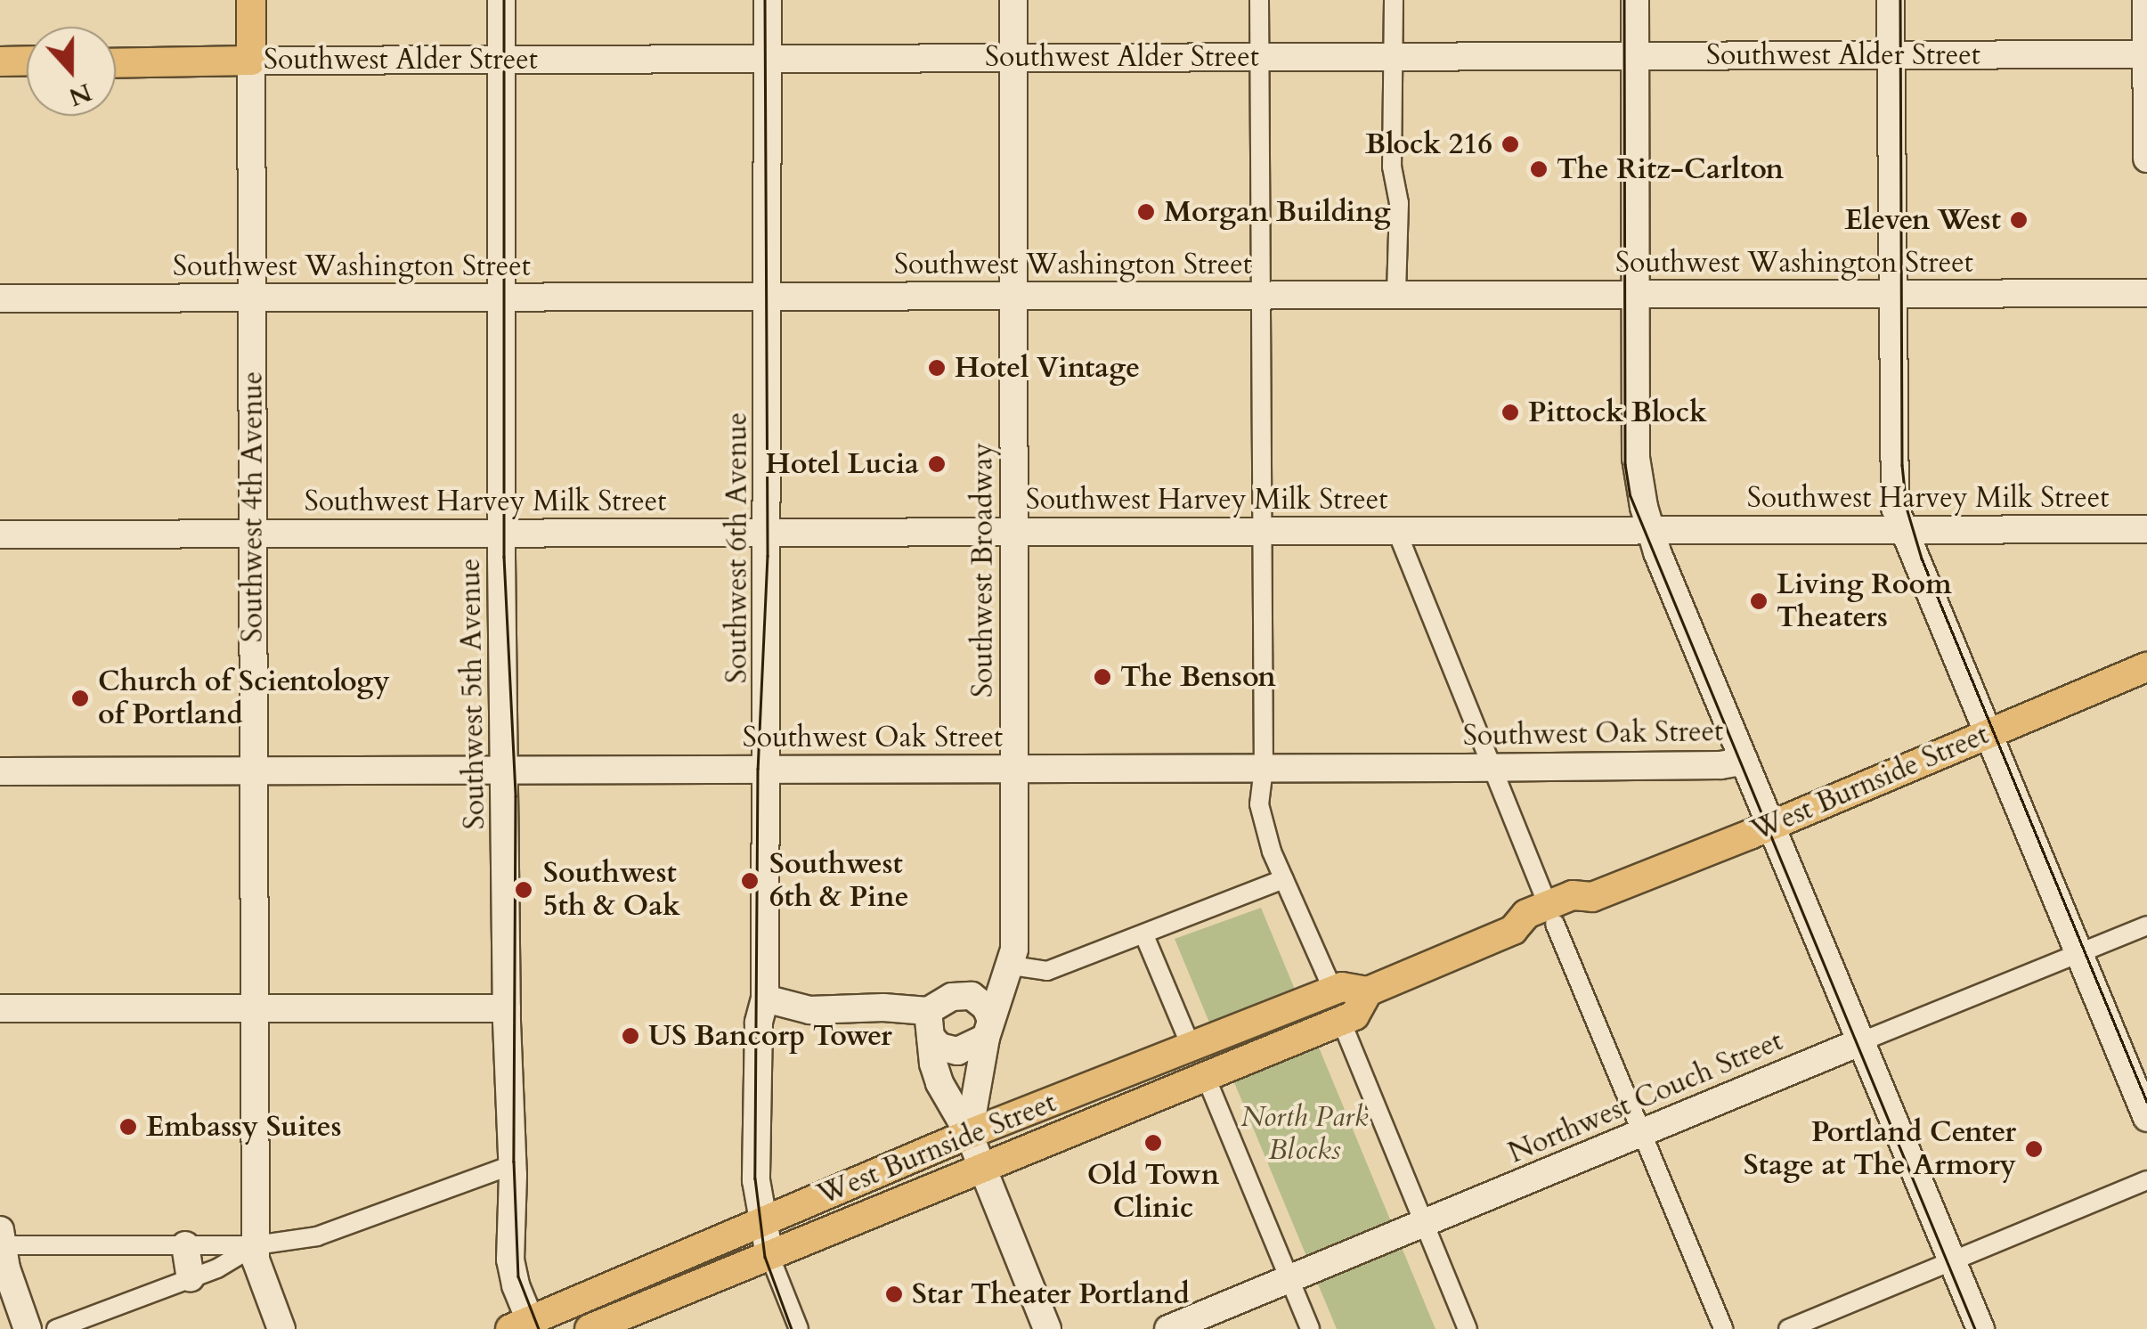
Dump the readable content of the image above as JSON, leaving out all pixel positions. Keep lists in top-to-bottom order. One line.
{"streets":{"main road":["Southwest Alder Street","Southwest 4th Avenue","West Burnside Street"],"street":["Southwest Washington Street","Southwest Harvey Milk Street","Southwest 6th Avenue","Southwest Broadway","Southwest 5th Avenue","Southwest Oak Street","Northwest Couch Street"]},"crossings":[["Southwest Alder Street","Southwest 4th Avenue"],["Southwest Alder Street","Southwest 6th Avenue"],["Southwest Alder Street","Southwest Broadway"],["Southwest Alder Street","Southwest 5th Avenue"],["Southwest Washington Street","Southwest 4th Avenue"],["Southwest Washington Street","Southwest 6th Avenue"],["Southwest Washington Street","Southwest Broadway"],["Southwest Washington Street","Southwest 5th Avenue"],["Southwest Harvey Milk Street","Southwest 4th Avenue"],["Southwest Harvey Milk Street","Southwest 6th Avenue"],["Southwest Harvey Milk Street","Southwest Broadway"],["Southwest Harvey Milk Street","Southwest 5th Avenue"],["Southwest 4th Avenue","Southwest Oak Street"],["Southwest 6th Avenue","Southwest Oak Street"],["Southwest 6th Avenue","West Burnside Street"],["Southwest Broadway","Southwest Oak Street"],["Southwest Broadway","West Burnside Street"],["Southwest 5th Avenue","Southwest Oak Street"],["Southwest 5th Avenue","West Burnside Street"]],"parks":["North Park Blocks"],"places":["Block 216","The Ritz-Carlton","Morgan Building","Eleven West","Hotel Vintage","Pittock Block","Hotel Lucia","Living Room Theaters","The Benson","Church of Scientology of Portland","Southwest 6th & Pine","Southwest 5th & Oak","US Bancorp Tower","Embassy Suites","Old Town Clinic","Portland Center Stage at The Armory","Star Theater Portland"],"north":"bottom"}
